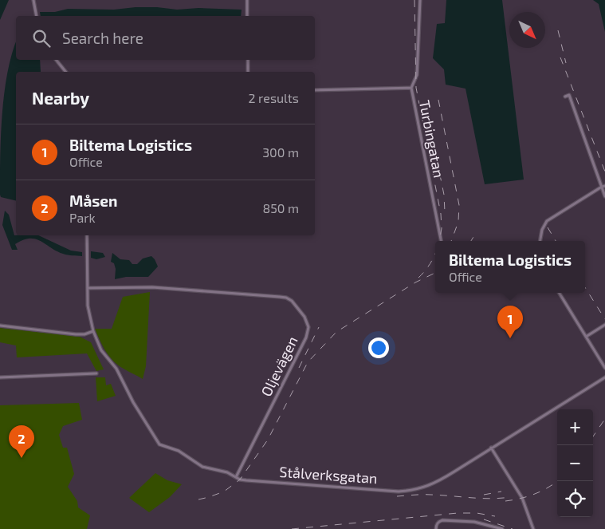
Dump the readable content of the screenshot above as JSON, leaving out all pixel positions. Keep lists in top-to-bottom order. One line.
{"streets":{"street":["Turbingatan","Oljevägen","Stålverksgatan"]},"crossings":[["Oljevägen","Stålverksgatan"]],"north":"bottom right","page":{"search":"Search here","heading":["Nearby","2 results"],"list":[{"mark":"1","name":"Biltema Logistics","note":"Office","value":"300 m"},{"mark":"2","name":"Måsen","note":"Park","value":"850 m"}],"popup":["Biltema Logistics","Office"],"pins":["1","2"],"map_buttons":["+","−"]}}
